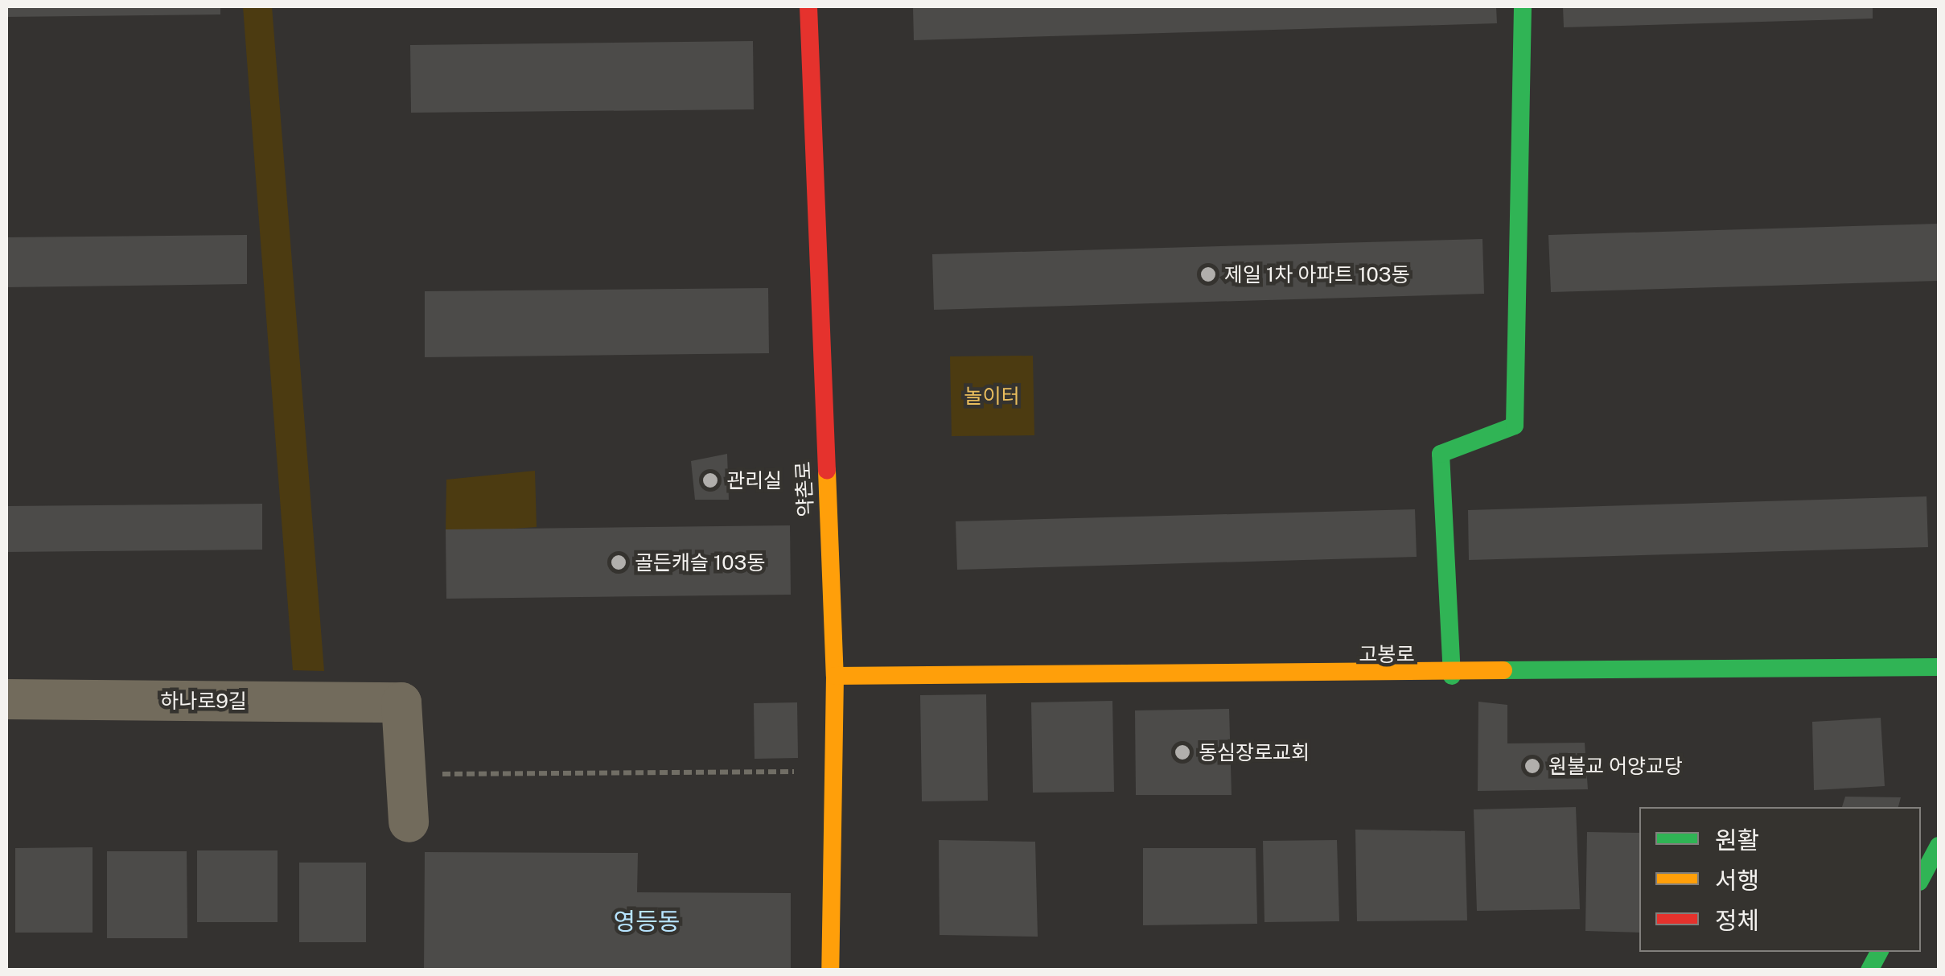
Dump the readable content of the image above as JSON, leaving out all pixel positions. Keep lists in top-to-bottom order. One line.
{"streets":{"street":["약촌로","고봉로","하나로9길"]},"crossings":[["약촌로","고봉로"]],"districts":["영등동"],"parks":["놀이터"],"places":["제일 1차 아파트 103동","관리실","골든캐슬 103동","동심장로교회","원불교 어양교당"],"legend":["원활","서행","정체"]}
